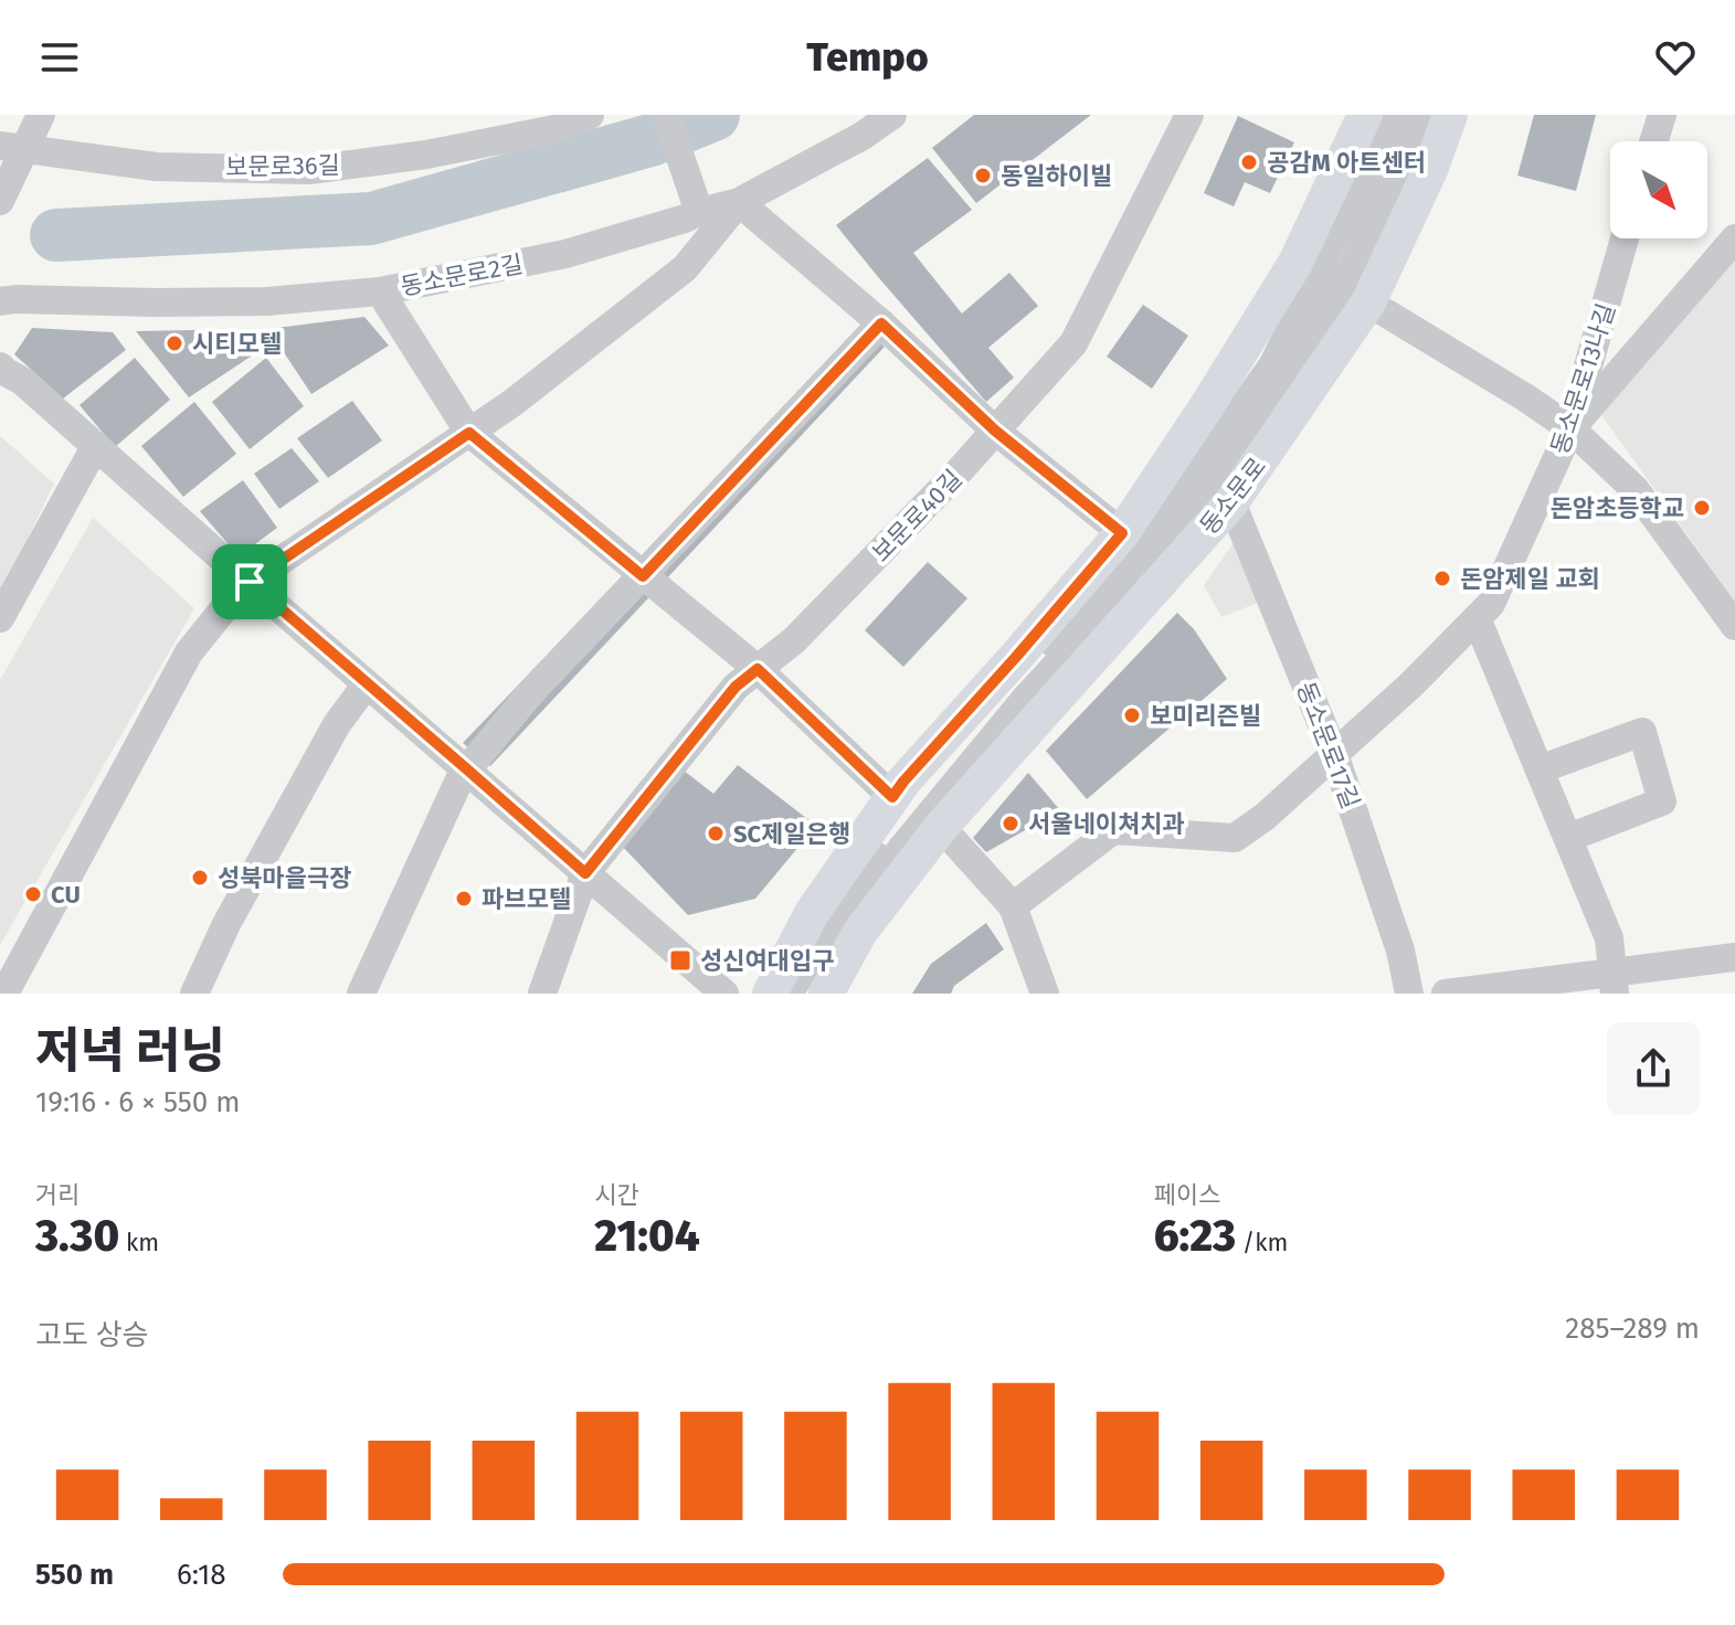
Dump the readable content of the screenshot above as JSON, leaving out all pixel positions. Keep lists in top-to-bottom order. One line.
{"streets":{"main road":["동소문로"],"street":["보문로36길","동소문로2길","동소문로13나길","보문로40길","동소문로17길"]},"crossings":[["동소문로","동소문로17길"]],"places":{"other":["공감M 아트센터","동일하이빌","시티모텔","돈암초등학교","돈암제일 교회","보미리즌빌","서울네이쳐치과","SC제일은행","성북마을극장","CU","파브모텔"],"transit":["성신여대입구"]},"north":"bottom right","page":{"header":"Tempo","heading":["저녁 러닝","19:16 · 6 × 550 m"],"stats":[["거리","3.30 km"],["시간","21:04"],["페이스","6:23 /km"]],"chart":["고도 상승","285–289 m"],"list":[{"name":"550 m","note":"6:18"}]}}
